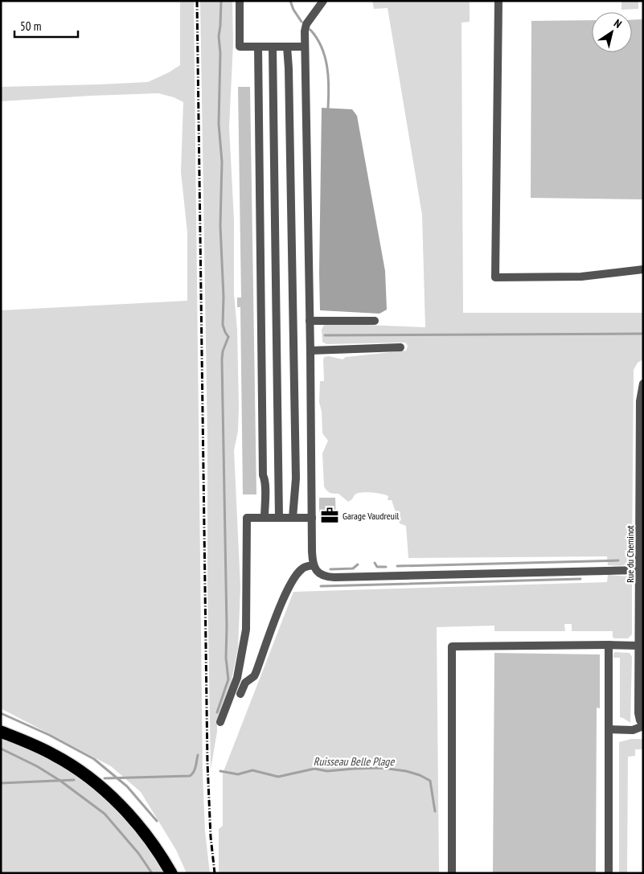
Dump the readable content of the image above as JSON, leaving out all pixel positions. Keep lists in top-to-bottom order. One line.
{"streets":{"street":["Rue du Cheminot"]},"water":["Ruisseau Belle Plage"],"places":{"office":["Garage Vaudreuil"]},"scale_bar":"50 m","north":"top right"}
